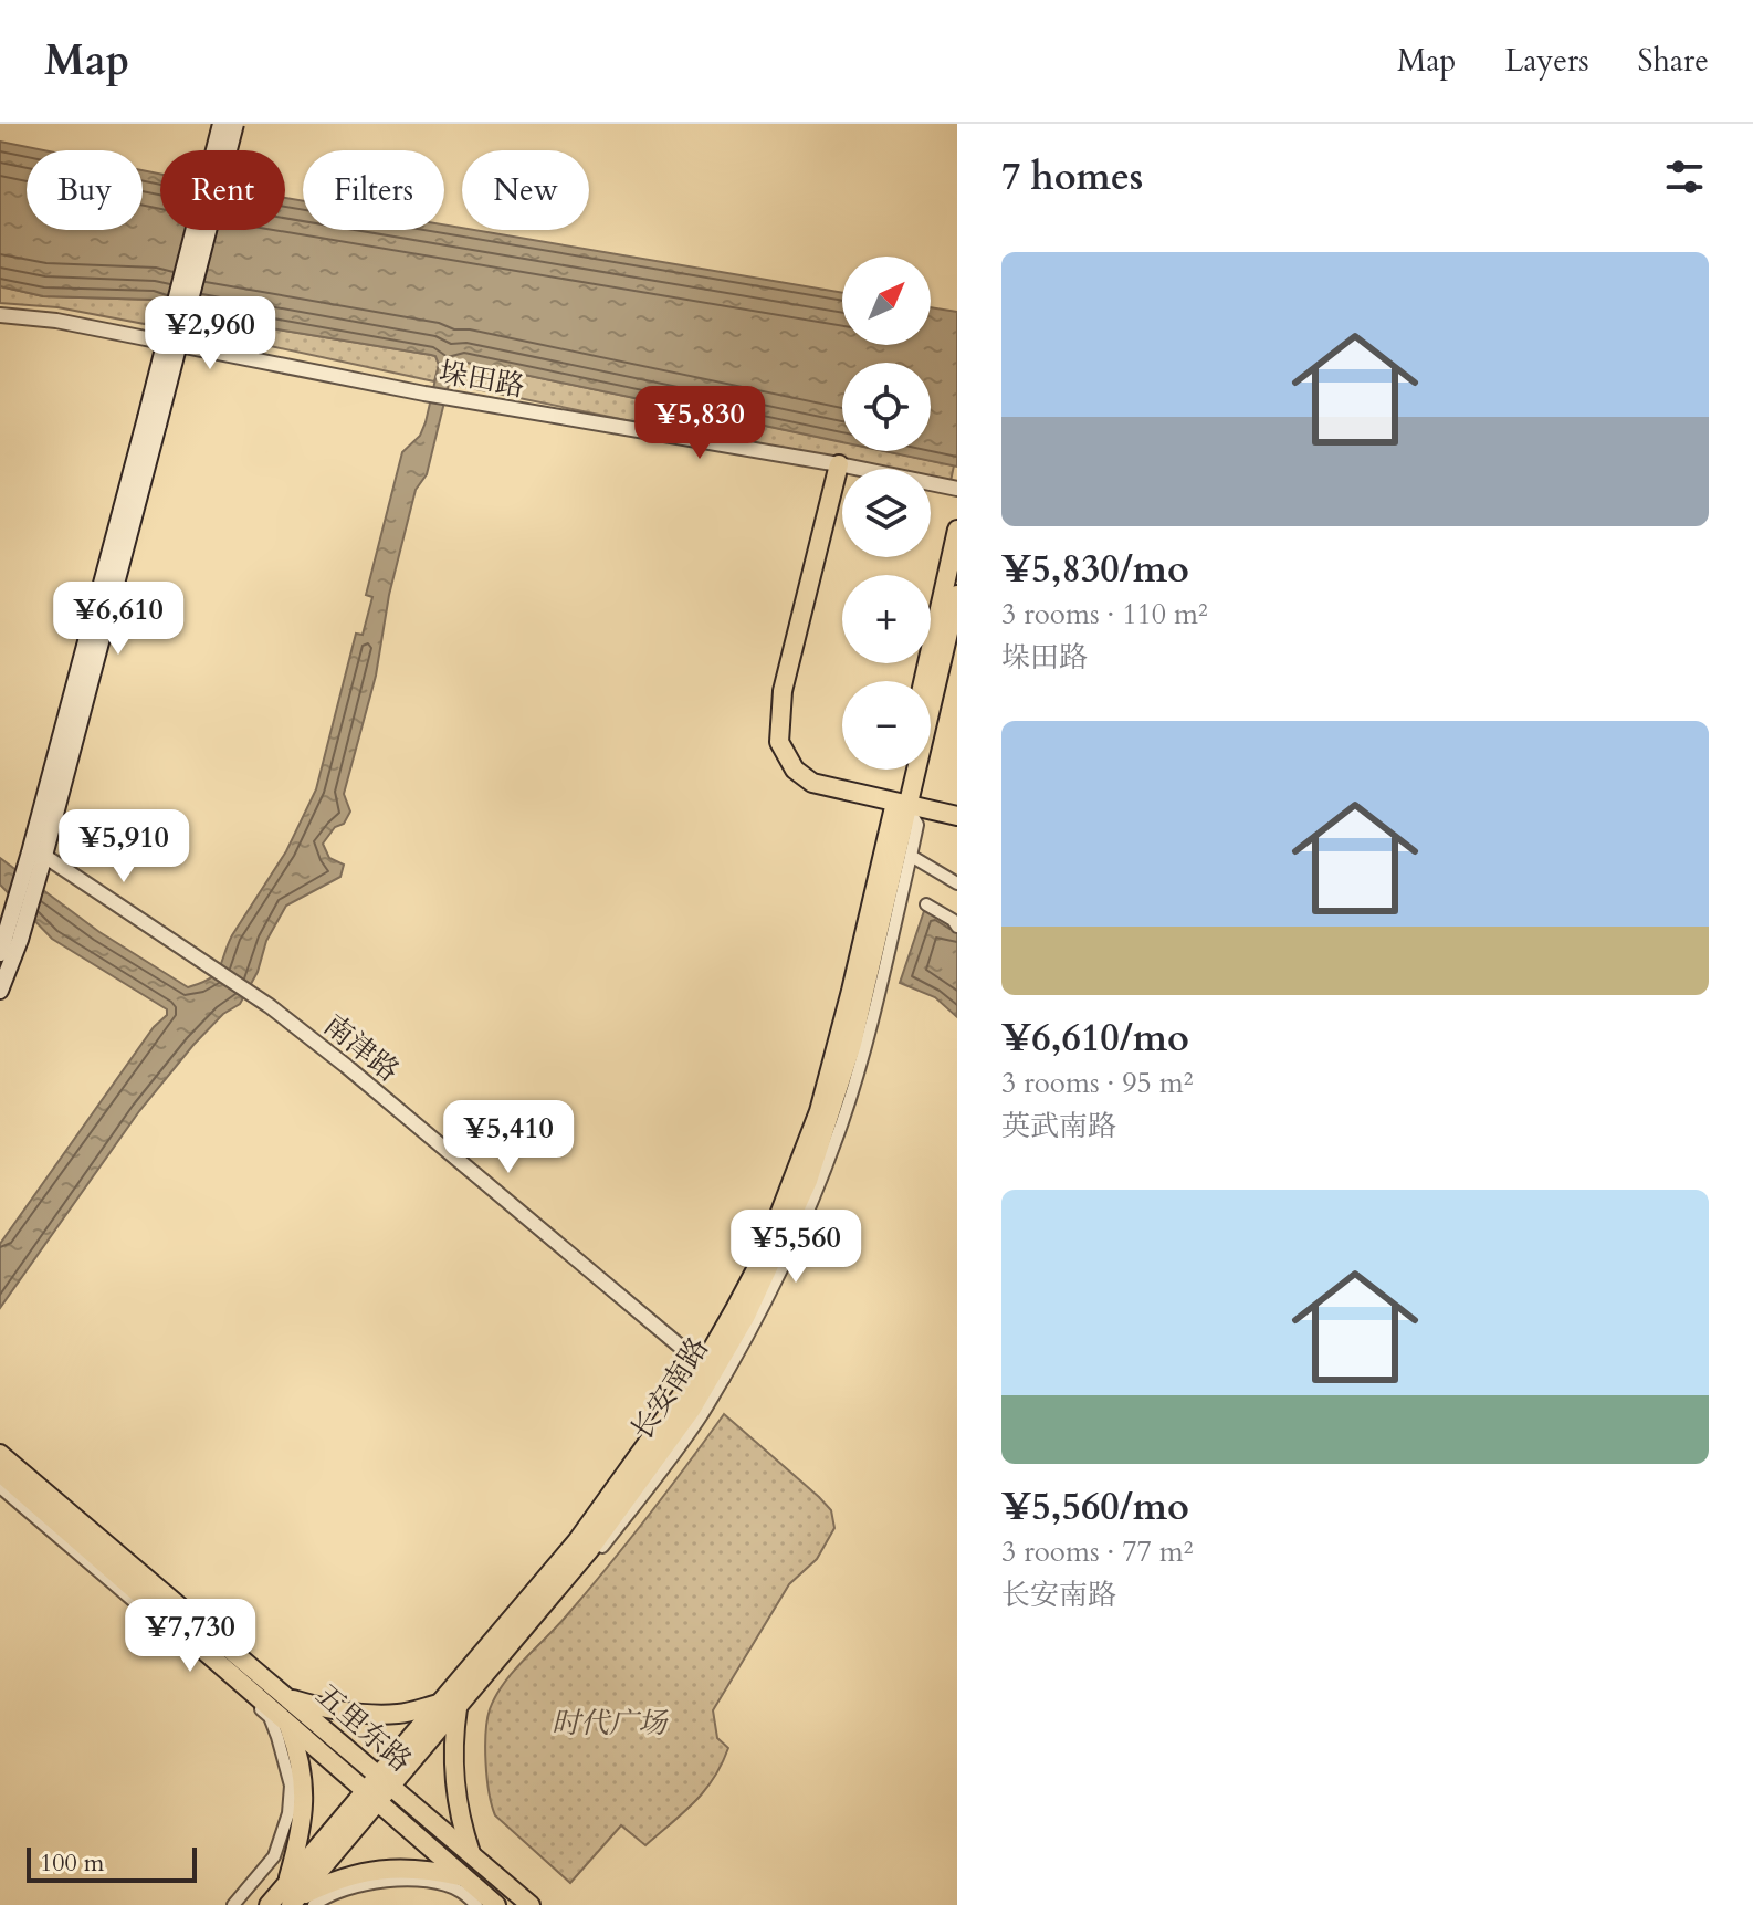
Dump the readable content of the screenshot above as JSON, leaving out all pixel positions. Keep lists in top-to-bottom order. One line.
{"streets":{"main road":["长安南路","五里东路"],"street":["垛田路","南津路"]},"crossings":[["南津路","长安南路"],["长安南路","五里东路"]],"parks":["时代广场"],"scale_bar":"100 m","north":"top right","page":{"header":"Map","nav":["Map","Layers","Share"],"heading":"7 homes","chip":["Buy","Rent","Filters","New"],"list":[{"name":"¥5,830/mo","note":"3 rooms · 110 m² · 垛田路"},{"name":"¥6,610/mo","note":"3 rooms · 95 m² · 英武南路"},{"name":"¥5,560/mo","note":"3 rooms · 77 m² · 长安南路"}],"map_buttons":["+","−"],"price":["¥2,960","¥5,830","¥6,610","¥5,910","¥5,410","¥5,560","¥7,730"],"scale":"100 m"}}
